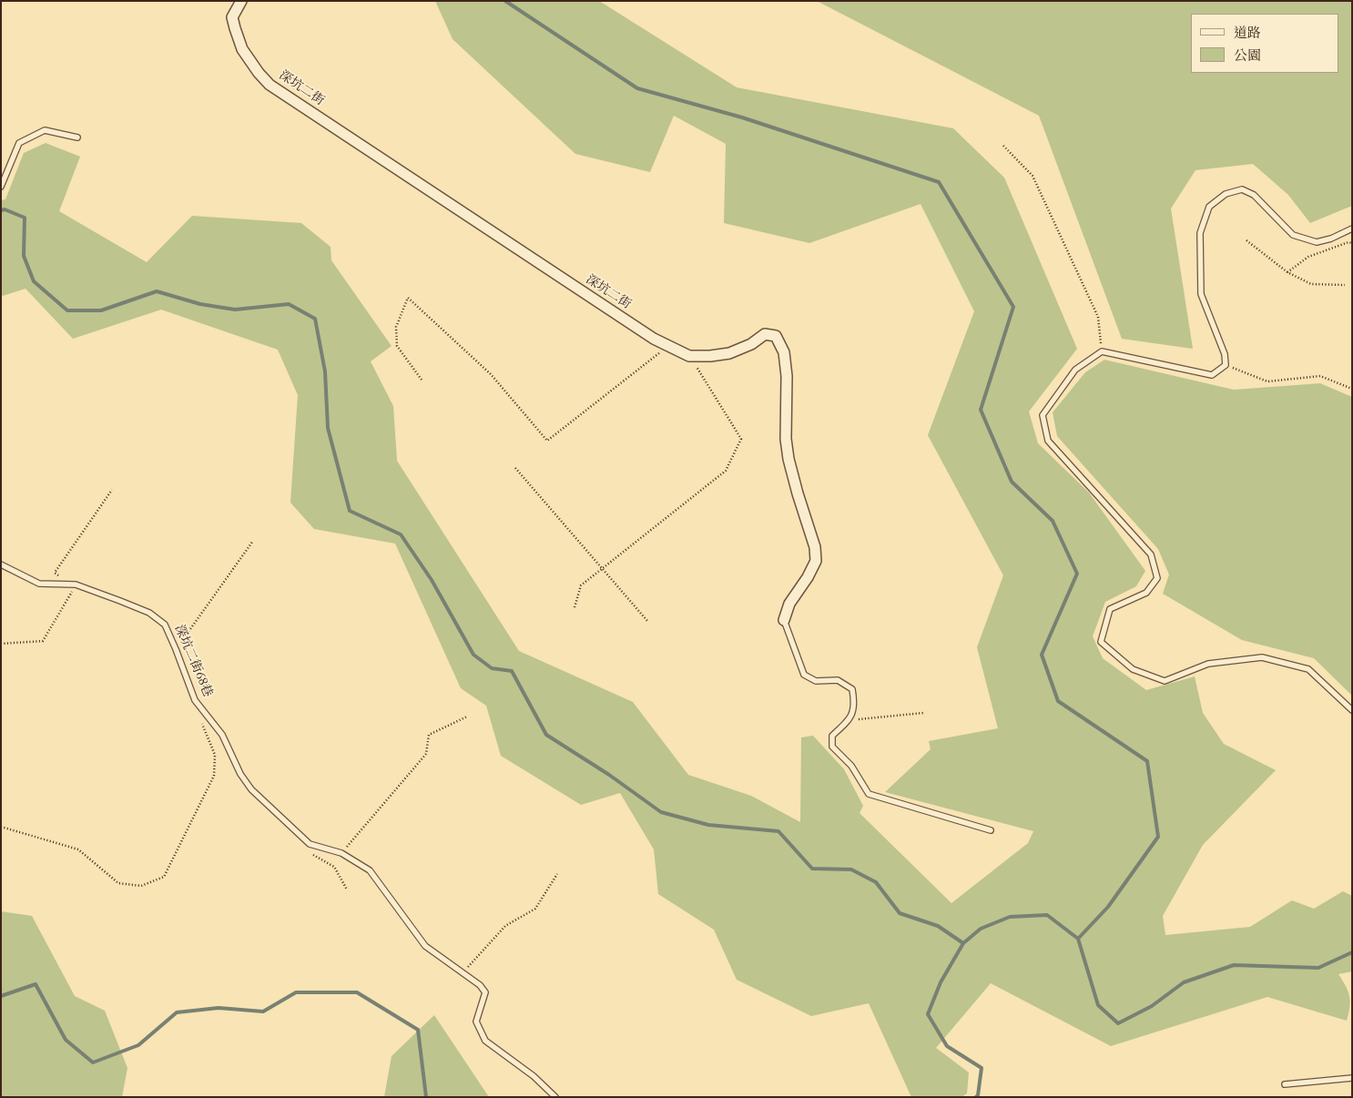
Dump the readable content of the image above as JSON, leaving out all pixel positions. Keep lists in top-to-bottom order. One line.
{"streets":{"street":["深坑二街"],"lane":["深坑二街68巷"]},"legend":["道路","公園"]}
